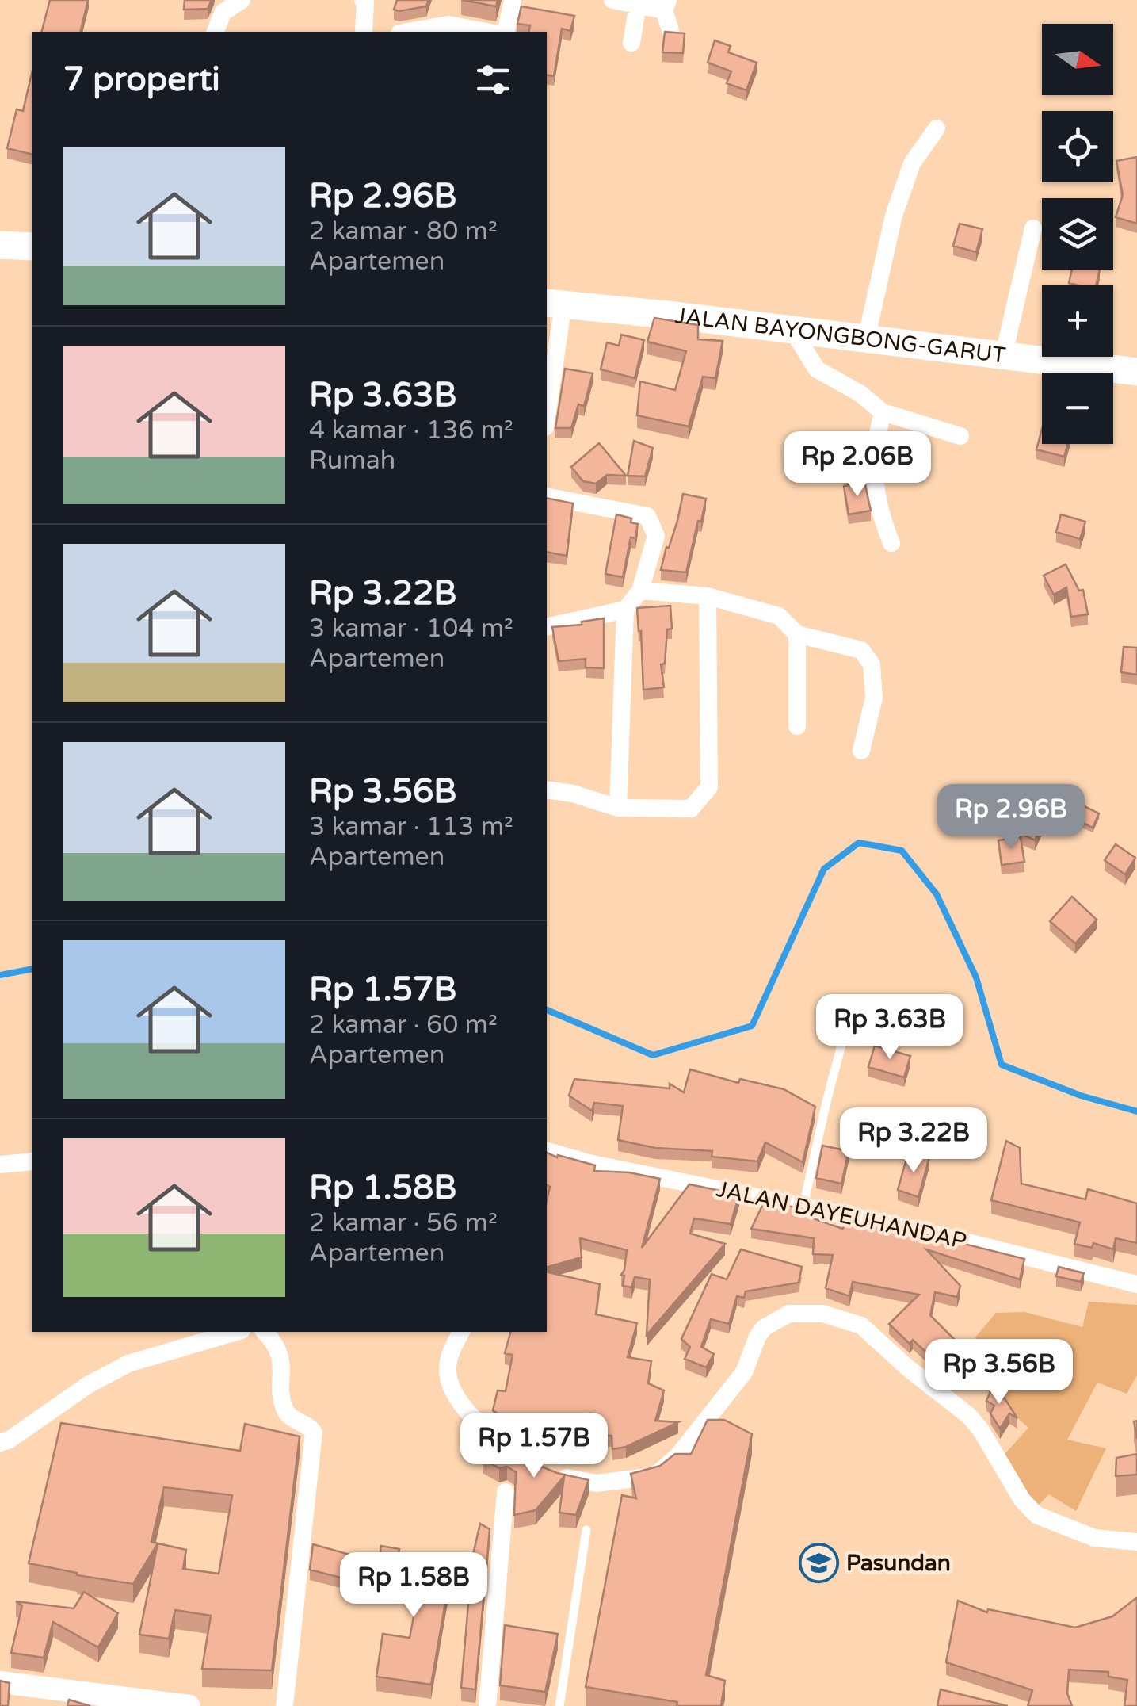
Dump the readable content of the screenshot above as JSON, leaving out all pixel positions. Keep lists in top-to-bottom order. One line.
{"streets":{"main road":["JALAN BAYONGBONG-GARUT"],"street":["JALAN DAYEUHANDAP"]},"places":{"school or university":["Pasundan"]},"north":"right","page":{"map_buttons":["+","−"],"heading":"7 properti","list":[{"name":"Rp 2.96B","note":"2 kamar · 80 m² · Apartemen"},{"name":"Rp 3.63B","note":"4 kamar · 136 m² · Rumah"},{"name":"Rp 3.22B","note":"3 kamar · 104 m² · Apartemen"},{"name":"Rp 3.56B","note":"3 kamar · 113 m² · Apartemen"},{"name":"Rp 1.57B","note":"2 kamar · 60 m² · Apartemen"},{"name":"Rp 1.58B","note":"2 kamar · 56 m² · Apartemen"}],"price":["Rp 2.06B","Rp 2.96B","Rp 3.63B","Rp 3.22B","Rp 3.56B","Rp 1.57B","Rp 1.58B"]}}
